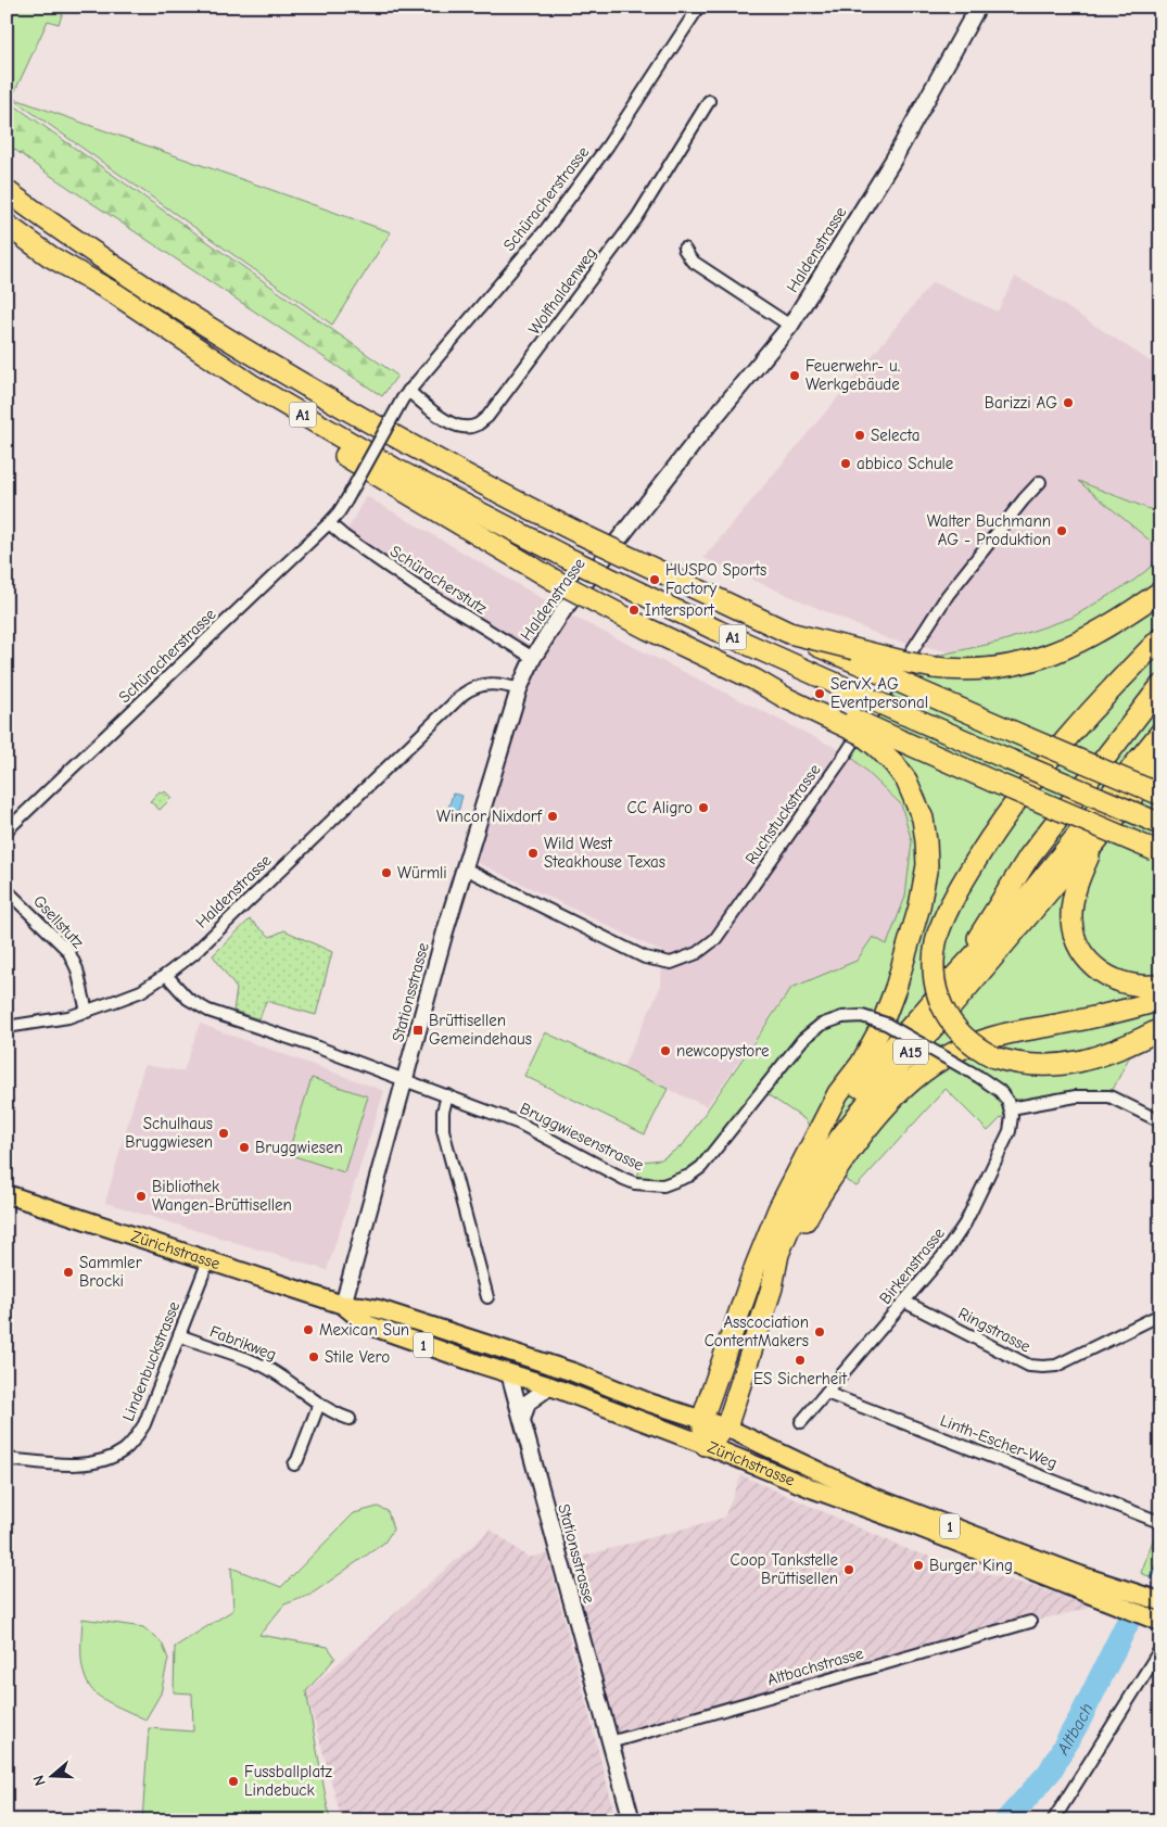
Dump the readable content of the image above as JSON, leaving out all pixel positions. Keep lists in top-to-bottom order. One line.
{"streets":{"highway":["A1","A15"],"main road":["Zürichstrasse","1"],"street":["Schüracherstrasse","Haldenstrasse","Wolfhaldenweg","Schüracherstutz","Ruchstuckstrasse","Gsellstutz","Stationsstrasse","Bruggwiesenstrasse","Birkenstrasse","Ringstrasse","Fabrikweg","Lindenbuckstrasse","Linth-Escher-Weg","Altbachstrasse"]},"crossings":[["Schüracherstrasse","Wolfhaldenweg"],["Schüracherstrasse","Schüracherstutz"],["Haldenstrasse","Schüracherstutz"],["Haldenstrasse","Gsellstutz"],["Haldenstrasse","Stationsstrasse"],["Haldenstrasse","Bruggwiesenstrasse"],["Ruchstuckstrasse","Stationsstrasse"],["Stationsstrasse","Bruggwiesenstrasse"],["Stationsstrasse","Zürichstrasse"],["Stationsstrasse","Altbachstrasse"],["A15","Zürichstrasse"],["Bruggwiesenstrasse","Birkenstrasse"],["Zürichstrasse","Lindenbuckstrasse"],["Birkenstrasse","Ringstrasse"],["Birkenstrasse","Linth-Escher-Weg"],["Fabrikweg","Lindenbuckstrasse"]],"water":["Altbach"],"places":{"other":["Feuerwehr- u. Werkgebäude","Barizzi AG","Selecta","abbico Schule","Walter Buchmann AG - Produktion","HUSPO Sports Factory","Intersport","ServX AG Eventpersonal","CC Aligro","Wincor Nixdorf","Wild West Steakhouse Texas","Würmli","newcopystore","Schulhaus Bruggwiesen","Bruggwiesen","Bibliothek Wangen-Brüttisellen","Sammler Brocki","Mexican Sun","Asscociation ContentMakers","Stile Vero","ES Sicherheit","Burger King","Coop Tankstelle Brüttisellen","Fussballplatz Lindebuck"],"transit":["Brüttisellen Gemeindehaus"]},"north":"left"}
